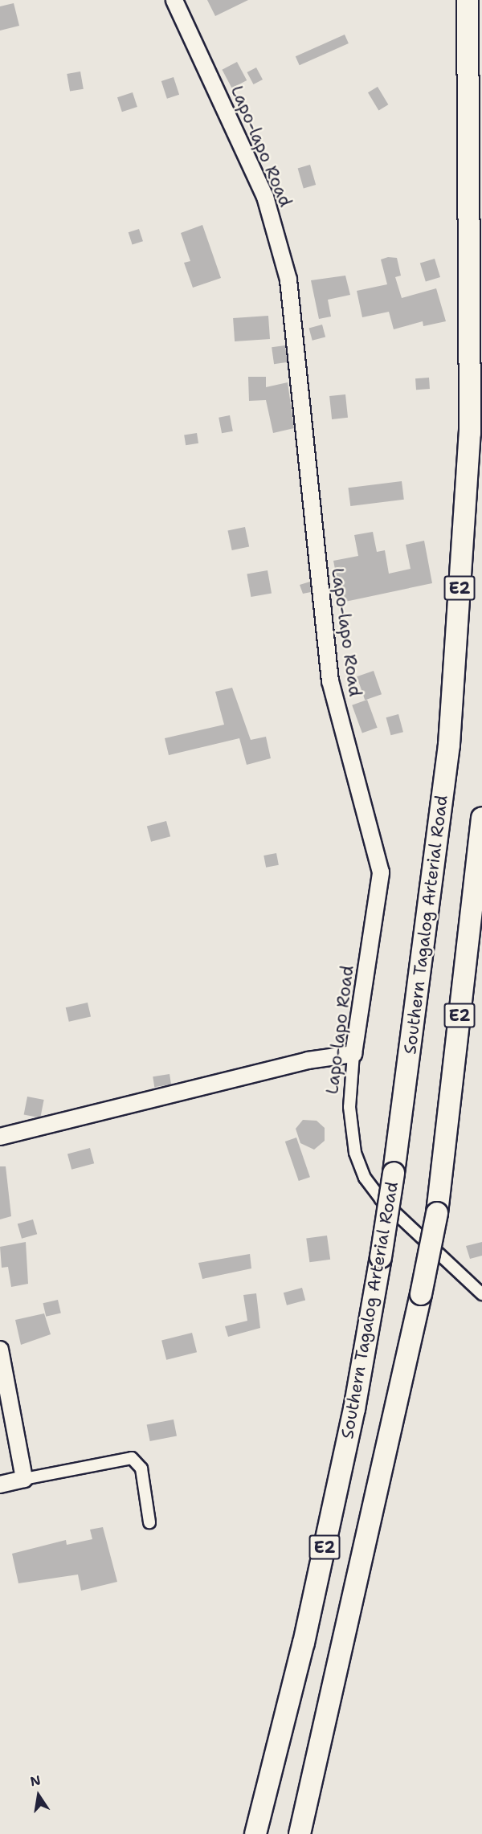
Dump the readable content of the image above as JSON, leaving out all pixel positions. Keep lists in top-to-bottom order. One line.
{"streets":{"highway":["E2","Southern Tagalog Arterial Road"],"street":["Lapo-lapo Road"]},"north":"top"}
